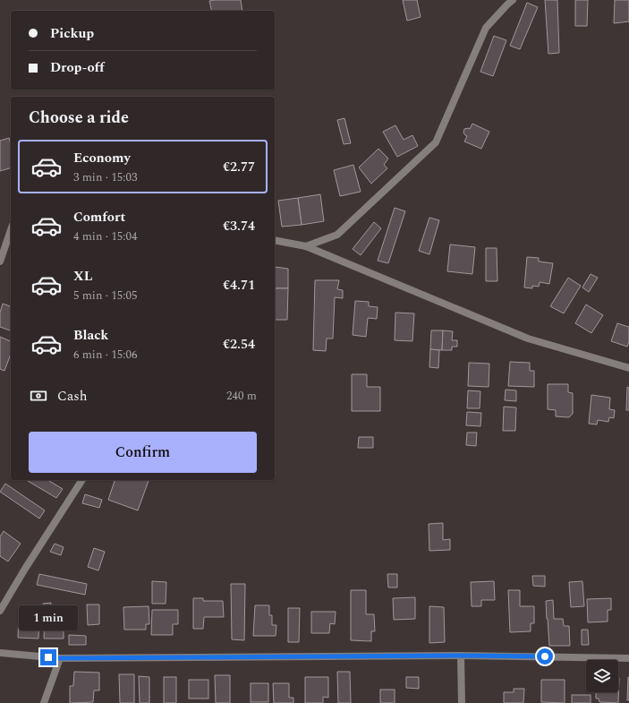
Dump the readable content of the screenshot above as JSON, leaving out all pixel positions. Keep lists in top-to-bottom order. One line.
{"page":{"banner":["Pickup","Drop-off"],"heading":"Choose a ride","list":[{"name":"Economy","note":"3 min · 15:03","value":"€2.77"},{"name":"Comfort","note":"4 min · 15:04","value":"€3.74"},{"name":"XL","note":"5 min · 15:05","value":"€4.71"},{"name":"Black","note":"6 min · 15:06","value":"€2.54"}],"pay":["Cash","240 m"],"buttons":"Confirm","bubble":"1 min"}}
